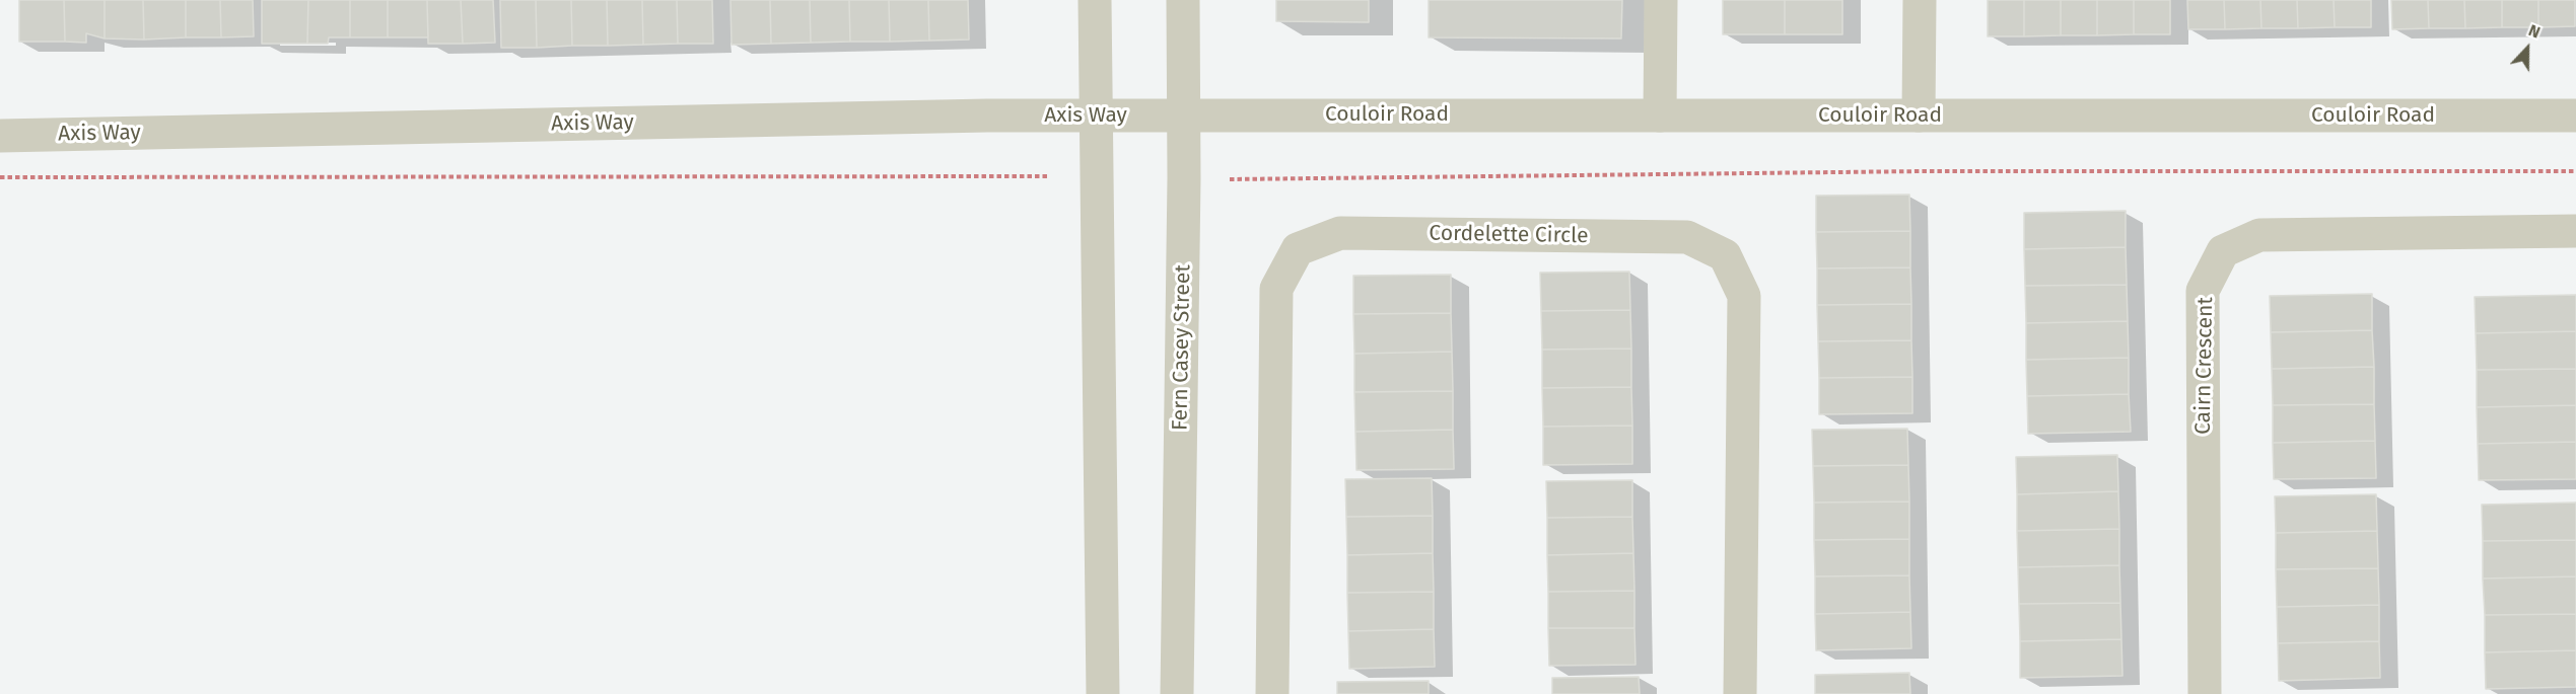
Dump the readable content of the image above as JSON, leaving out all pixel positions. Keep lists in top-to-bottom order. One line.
{"streets":{"street":["Couloir Road","Axis Way","Cordelette Circle","Fern Casey Street","Cairn Crescent"]},"crossings":[["Couloir Road","Axis Way"],["Couloir Road","Fern Casey Street"],["Axis Way","Fern Casey Street"]],"north":"top"}
